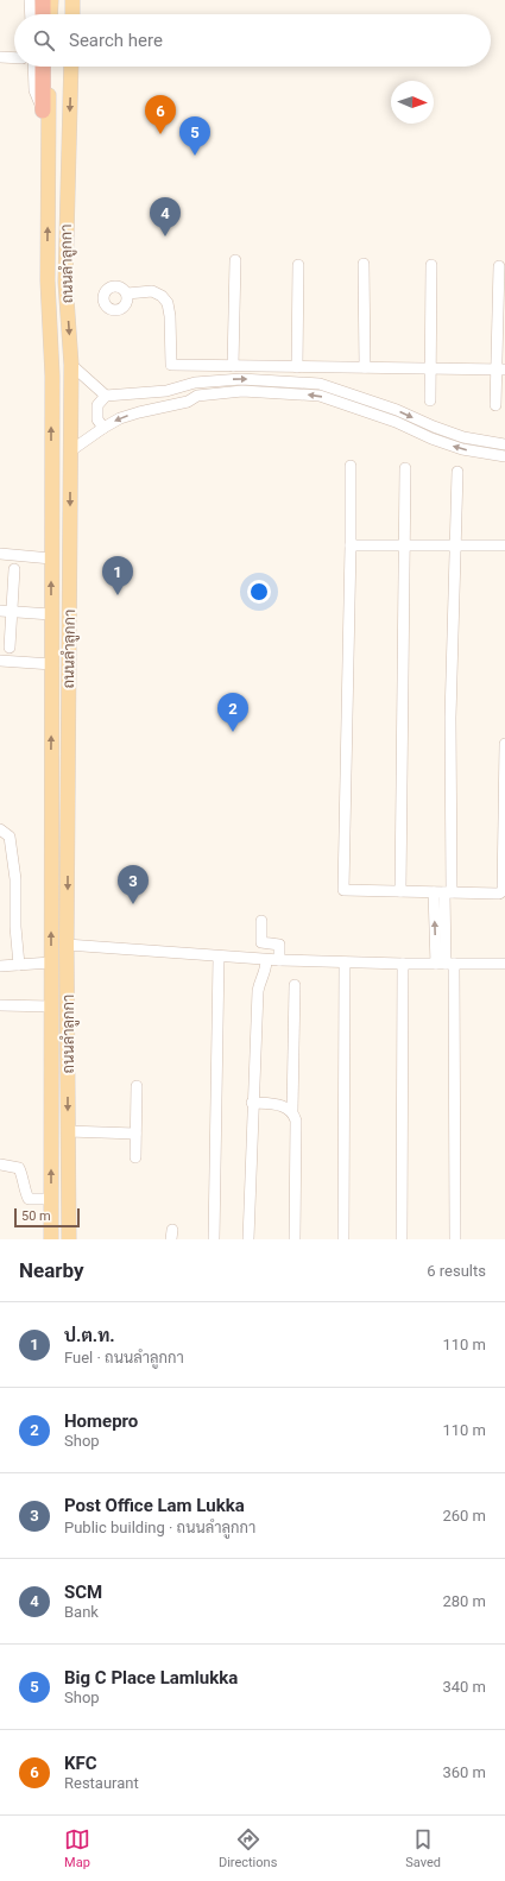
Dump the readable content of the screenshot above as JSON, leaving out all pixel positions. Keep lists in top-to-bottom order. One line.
{"streets":{"main road":["ถนนลำลูกกา"]},"scale_bar":"50 m","north":"right","page":{"search":"Search here","pins":["6","5","4","1","2","3"],"scale":"50 m","heading":["Nearby","6 results"],"list":[{"mark":"1","name":"ป.ต.ท.","note":"Fuel · ถนนลำลูกกา","value":"110 m"},{"mark":"2","name":"Homepro","note":"Shop","value":"110 m"},{"mark":"3","name":"Post Office Lam Lukka","note":"Public building · ถนนลำลูกกา","value":"260 m"},{"mark":"4","name":"SCM","note":"Bank","value":"280 m"},{"mark":"5","name":"Big C Place Lamlukka","note":"Shop","value":"340 m"},{"mark":"6","name":"KFC","note":"Restaurant","value":"360 m"}],"nav":["Map","Directions","Saved"]}}
